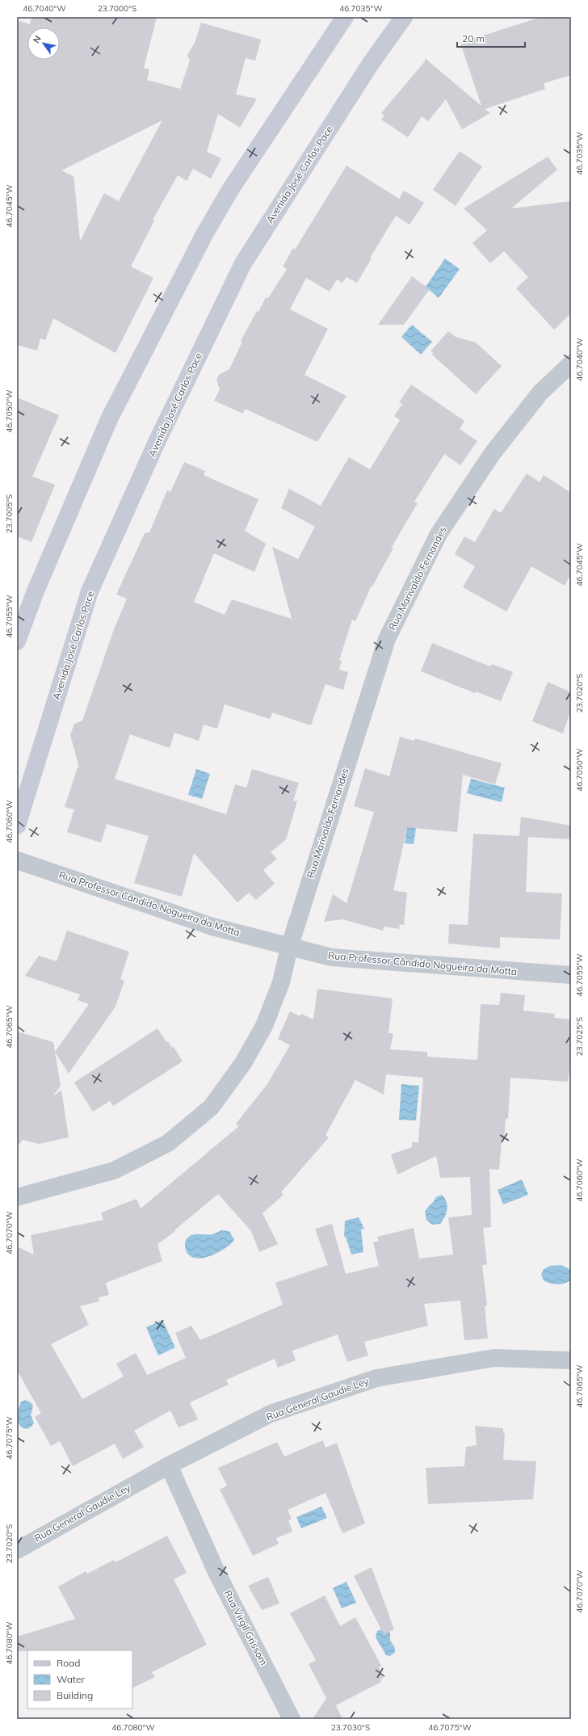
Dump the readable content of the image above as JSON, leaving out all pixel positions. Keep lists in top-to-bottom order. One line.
{"streets":{"main road":["Avenida José Carlos Pace"],"street":["Rua Marivaldo Fernandes","Rua Professor Cândido Nogueira da Motta","Rua General Gaudie Ley","Rua Virgil Grissom"]},"crossings":[["Rua Marivaldo Fernandes","Rua Professor Cândido Nogueira da Motta"],["Rua General Gaudie Ley","Rua Virgil Grissom"]],"legend":["Road","Water","Building"],"scale_bar":"20 m","north":"top left","coordinates":["46.7040°W","23.7000°S","46.7035°W","46.7045°W","46.7050°W","23.7005°S","46.7055°W","23.7020°S","46.7060°W","46.7065°W","23.7025°S","46.7070°W","46.7075°W","46.7080°W","23.7030°S"]}
